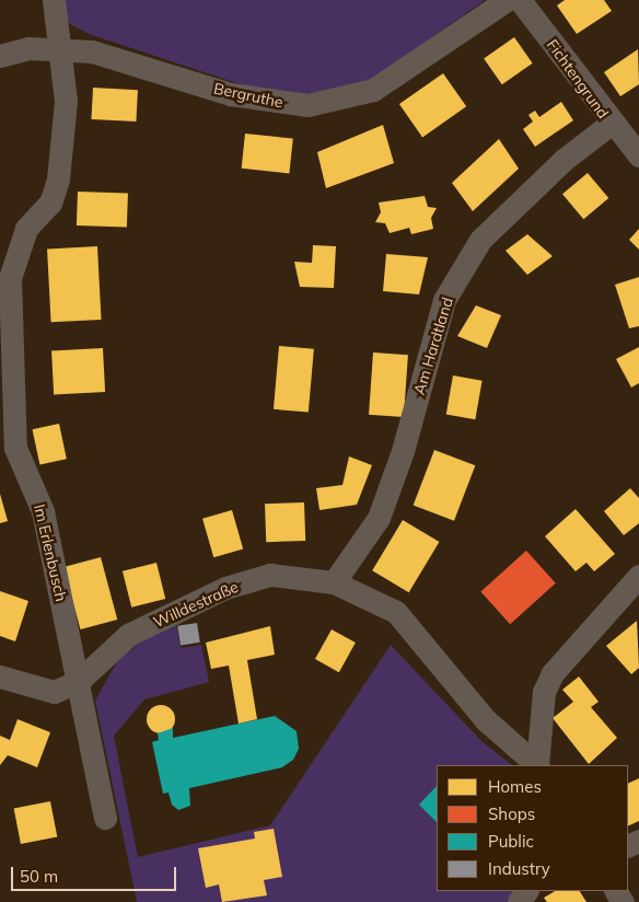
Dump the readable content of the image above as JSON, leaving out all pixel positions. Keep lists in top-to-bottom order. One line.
{"streets":{"street":["Fichtengrund","Bergruthe","Am Hardtland","Im Erlenbusch","Willdestraße"]},"crossings":[["Fichtengrund","Am Hardtland"],["Bergruthe","Im Erlenbusch"],["Am Hardtland","Willdestraße"],["Im Erlenbusch","Willdestraße"]],"legend":["Homes","Shops","Public","Industry"],"scale_bar":"50 m"}
